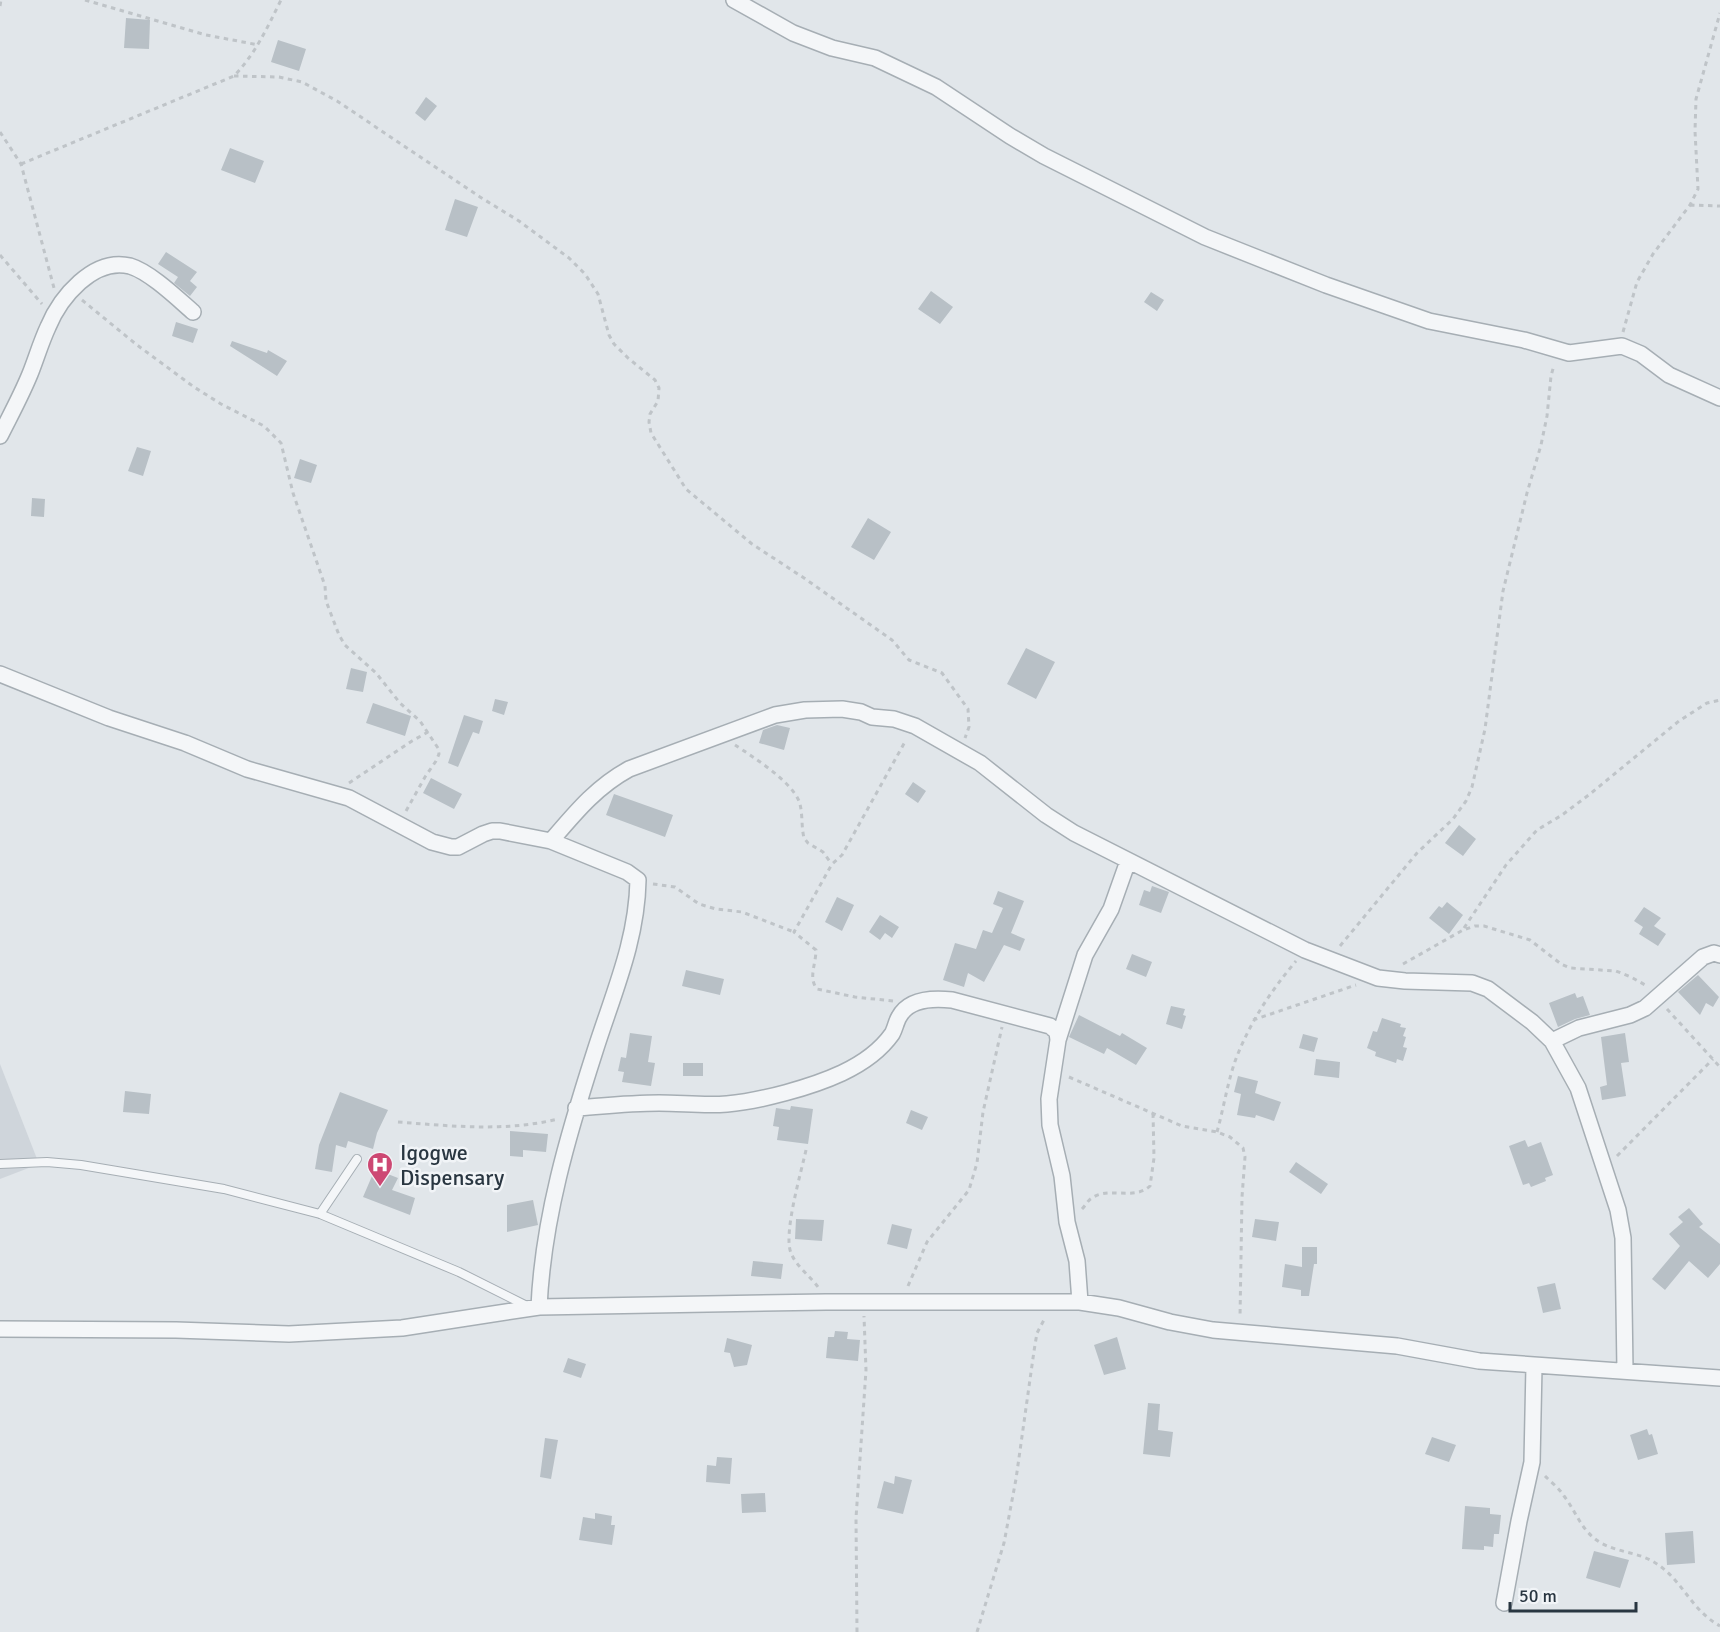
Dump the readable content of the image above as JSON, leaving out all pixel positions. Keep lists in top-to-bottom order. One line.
{"places":{"hospital":["Igogwe Dispensary"]},"scale_bar":"50 m"}
